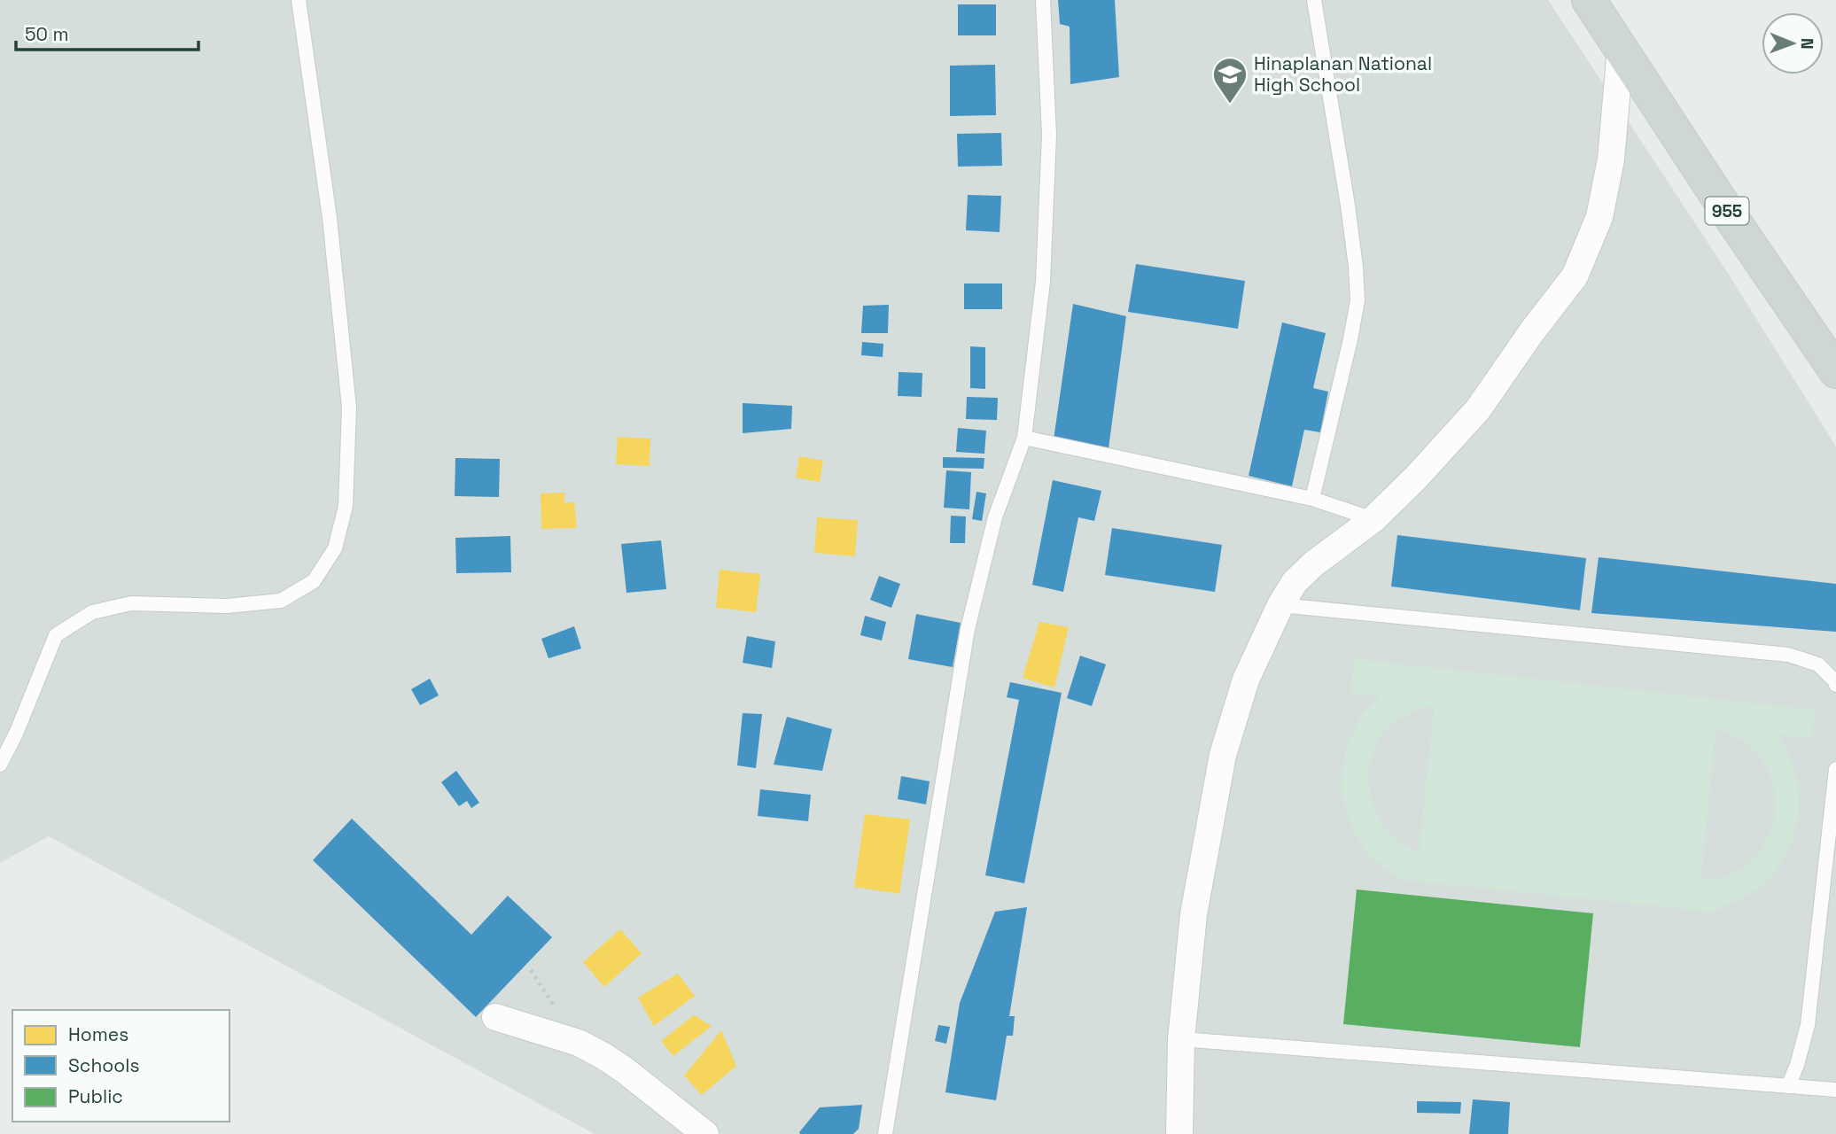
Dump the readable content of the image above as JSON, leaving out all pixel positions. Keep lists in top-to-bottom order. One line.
{"streets":{"main road":["955"]},"places":{"school or university":["Hinaplanan National High School"]},"legend":["Homes","Schools","Public"],"scale_bar":"50 m","north":"right"}
